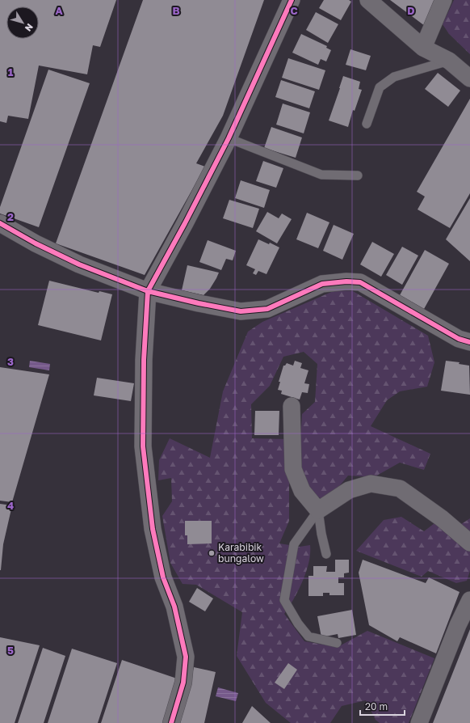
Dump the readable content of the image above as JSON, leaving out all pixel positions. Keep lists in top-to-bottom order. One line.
{"places":["Karabibik bungalow"],"scale_bar":"20 m","north":"bottom right","grid":{"columns":["A","B","C","D"],"rows":["1","2","3","4","5"]}}
